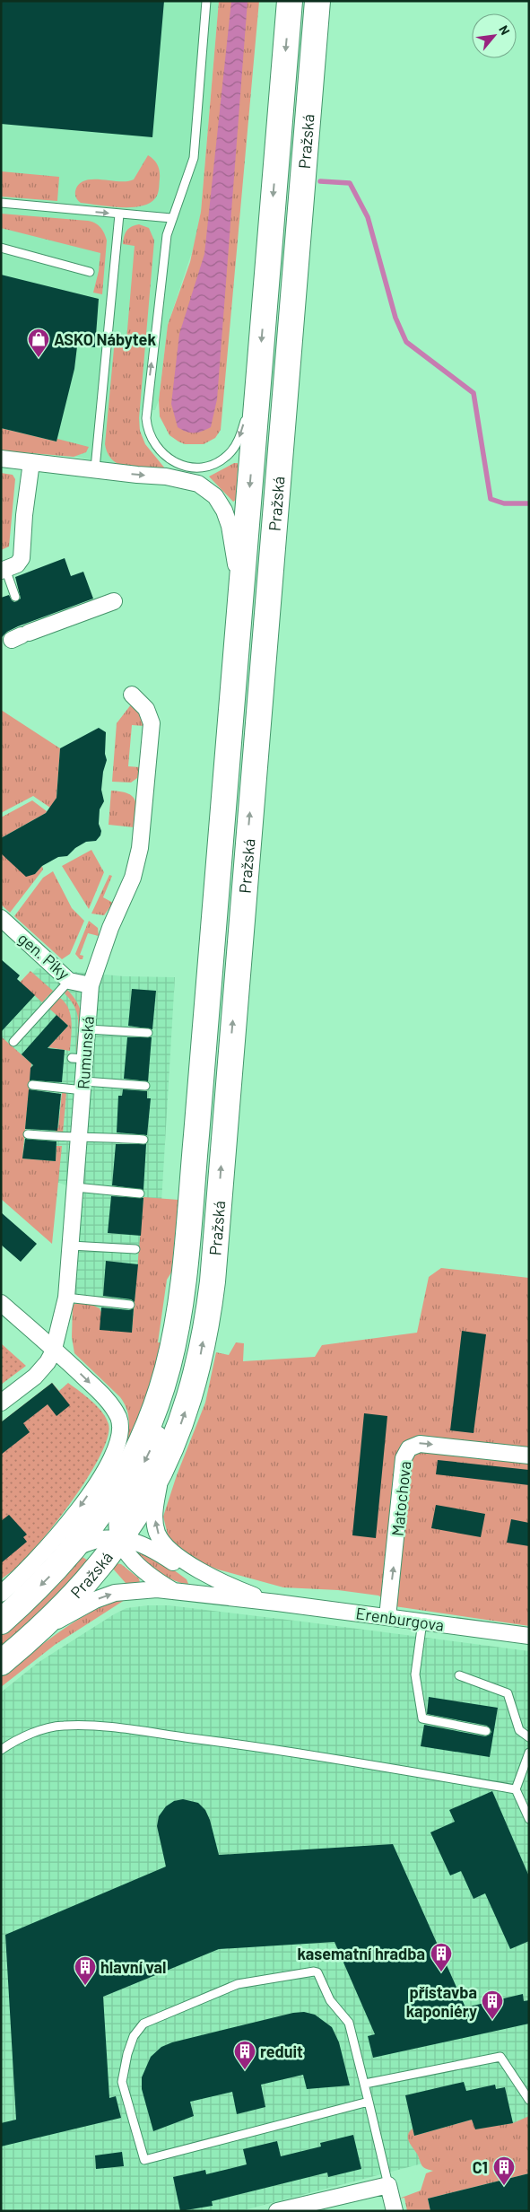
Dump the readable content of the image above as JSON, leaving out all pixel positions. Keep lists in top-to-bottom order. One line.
{"streets":{"main road":["Pražská"],"street":["gen. Píky","Rumunská","Matochova","Erenburgova"]},"crossings":[["Pražská","Erenburgova"],["gen. Píky","Rumunská"],["Matochova","Erenburgova"]],"places":{"shop":["ASKO Nábytek"],"building":["kasematní hradba","hlavní val","přístavba kaponiéry","reduit","C1"]},"north":"top right"}
